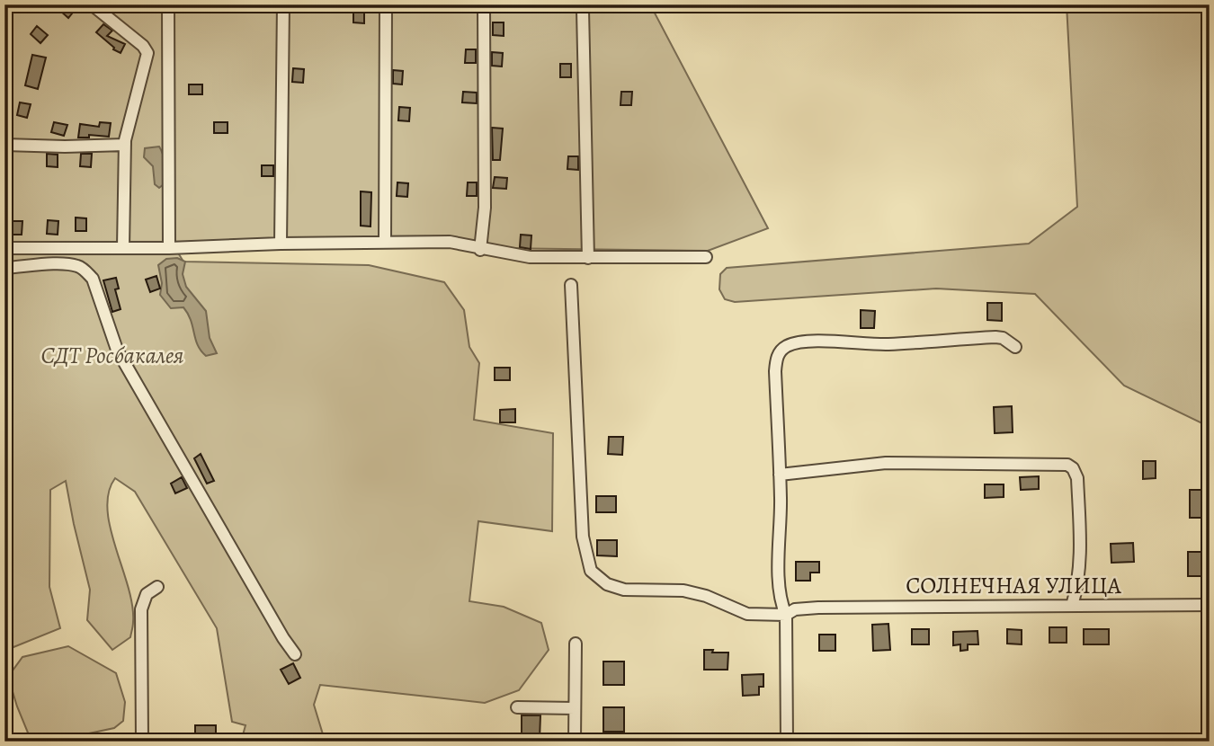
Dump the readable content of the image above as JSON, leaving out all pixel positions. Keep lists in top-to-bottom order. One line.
{"streets":{"street":["СОЛНЕЧНАЯ УЛИЦА"]},"parks":["СДТ Росбакалея"]}
